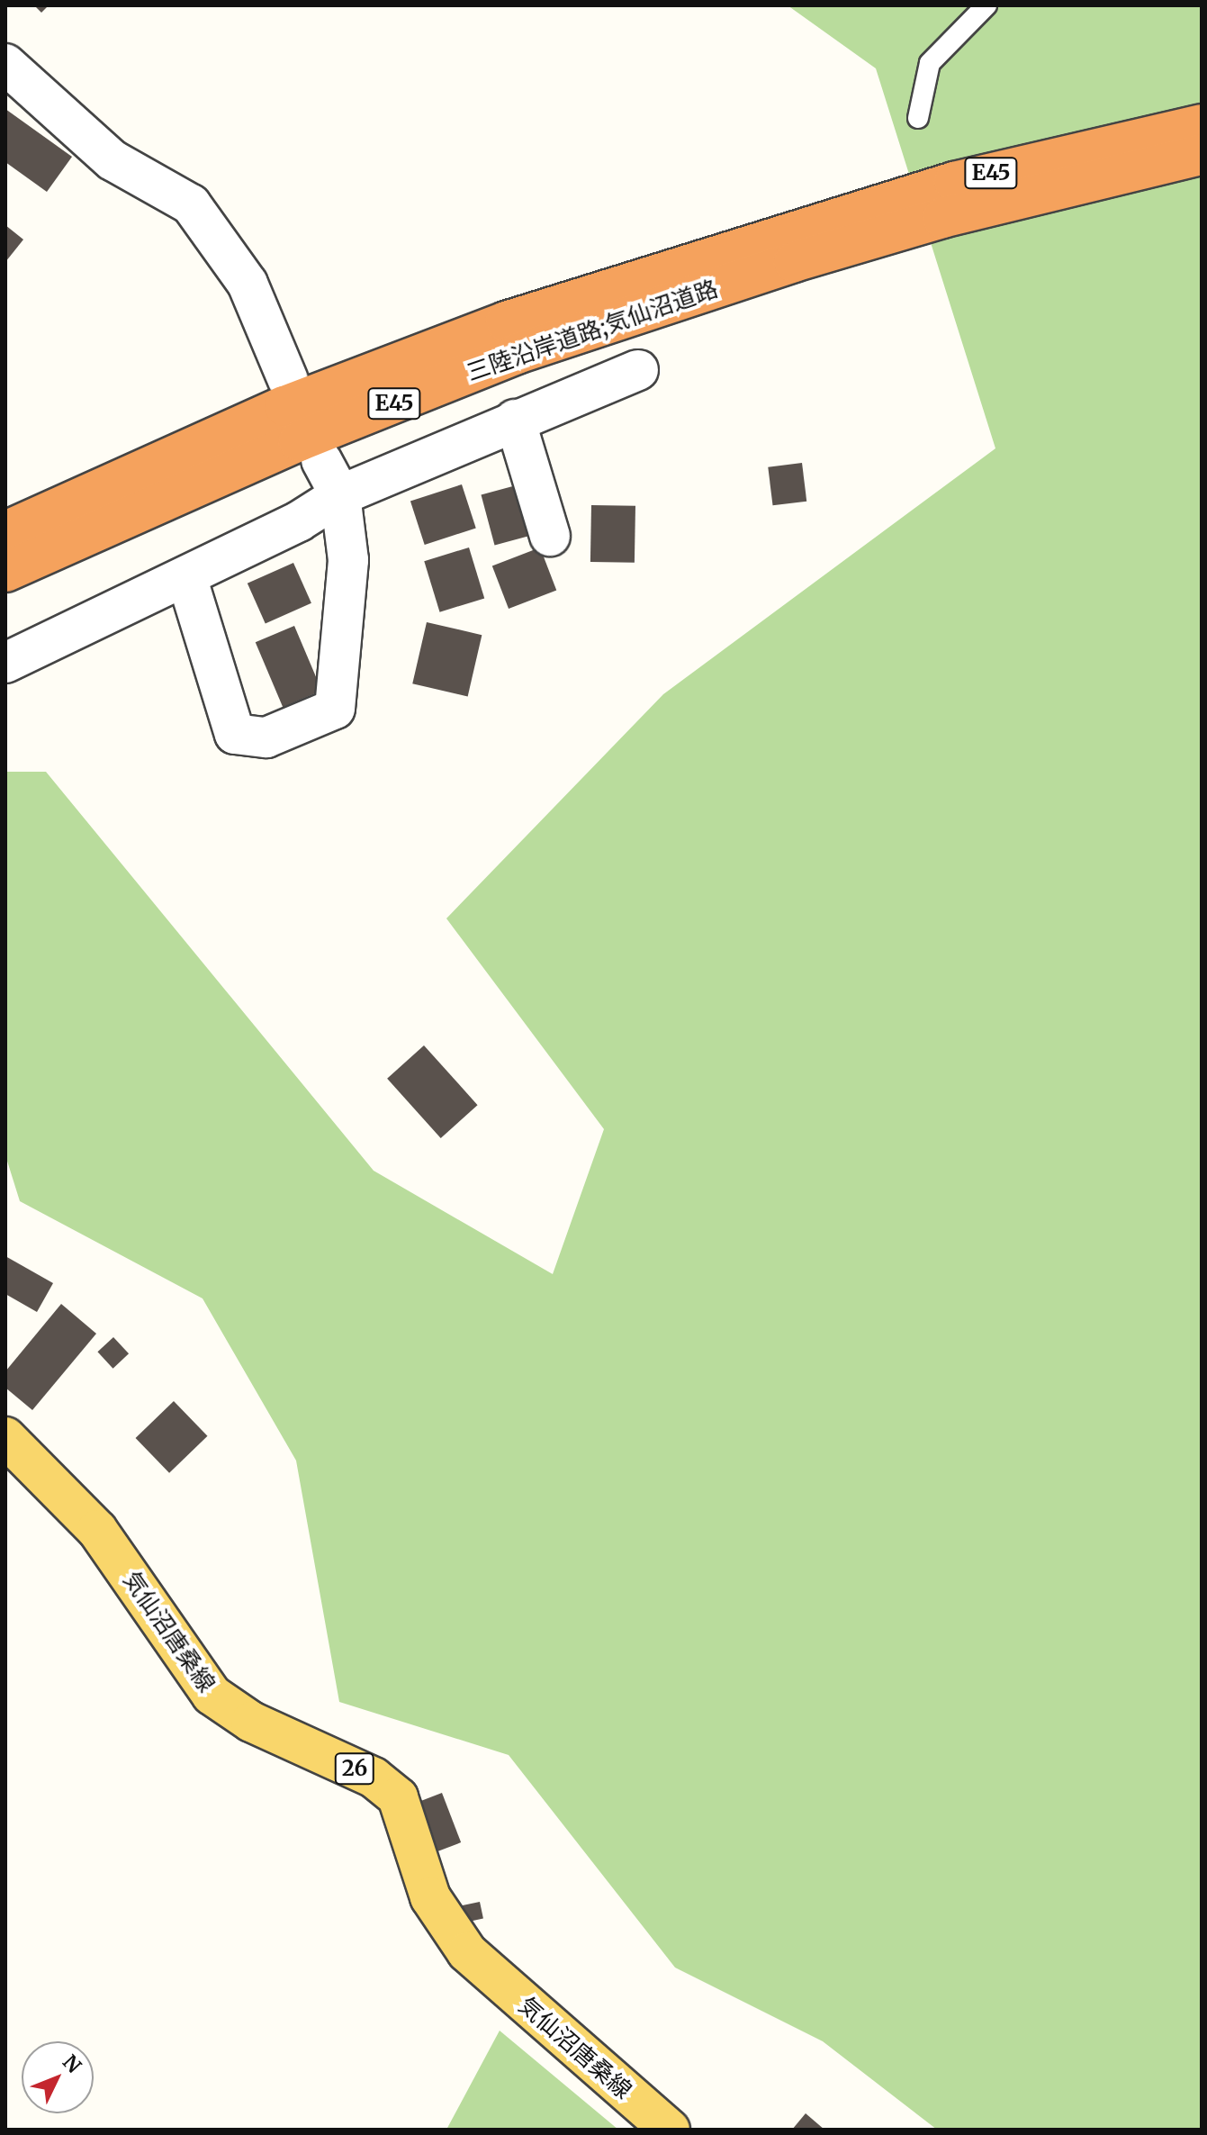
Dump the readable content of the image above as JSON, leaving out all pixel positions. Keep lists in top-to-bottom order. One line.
{"streets":{"highway":["E45","三陸沿岸道路;気仙沼道路"],"main road":["気仙沼唐桑線","26"]},"north":"top right"}
